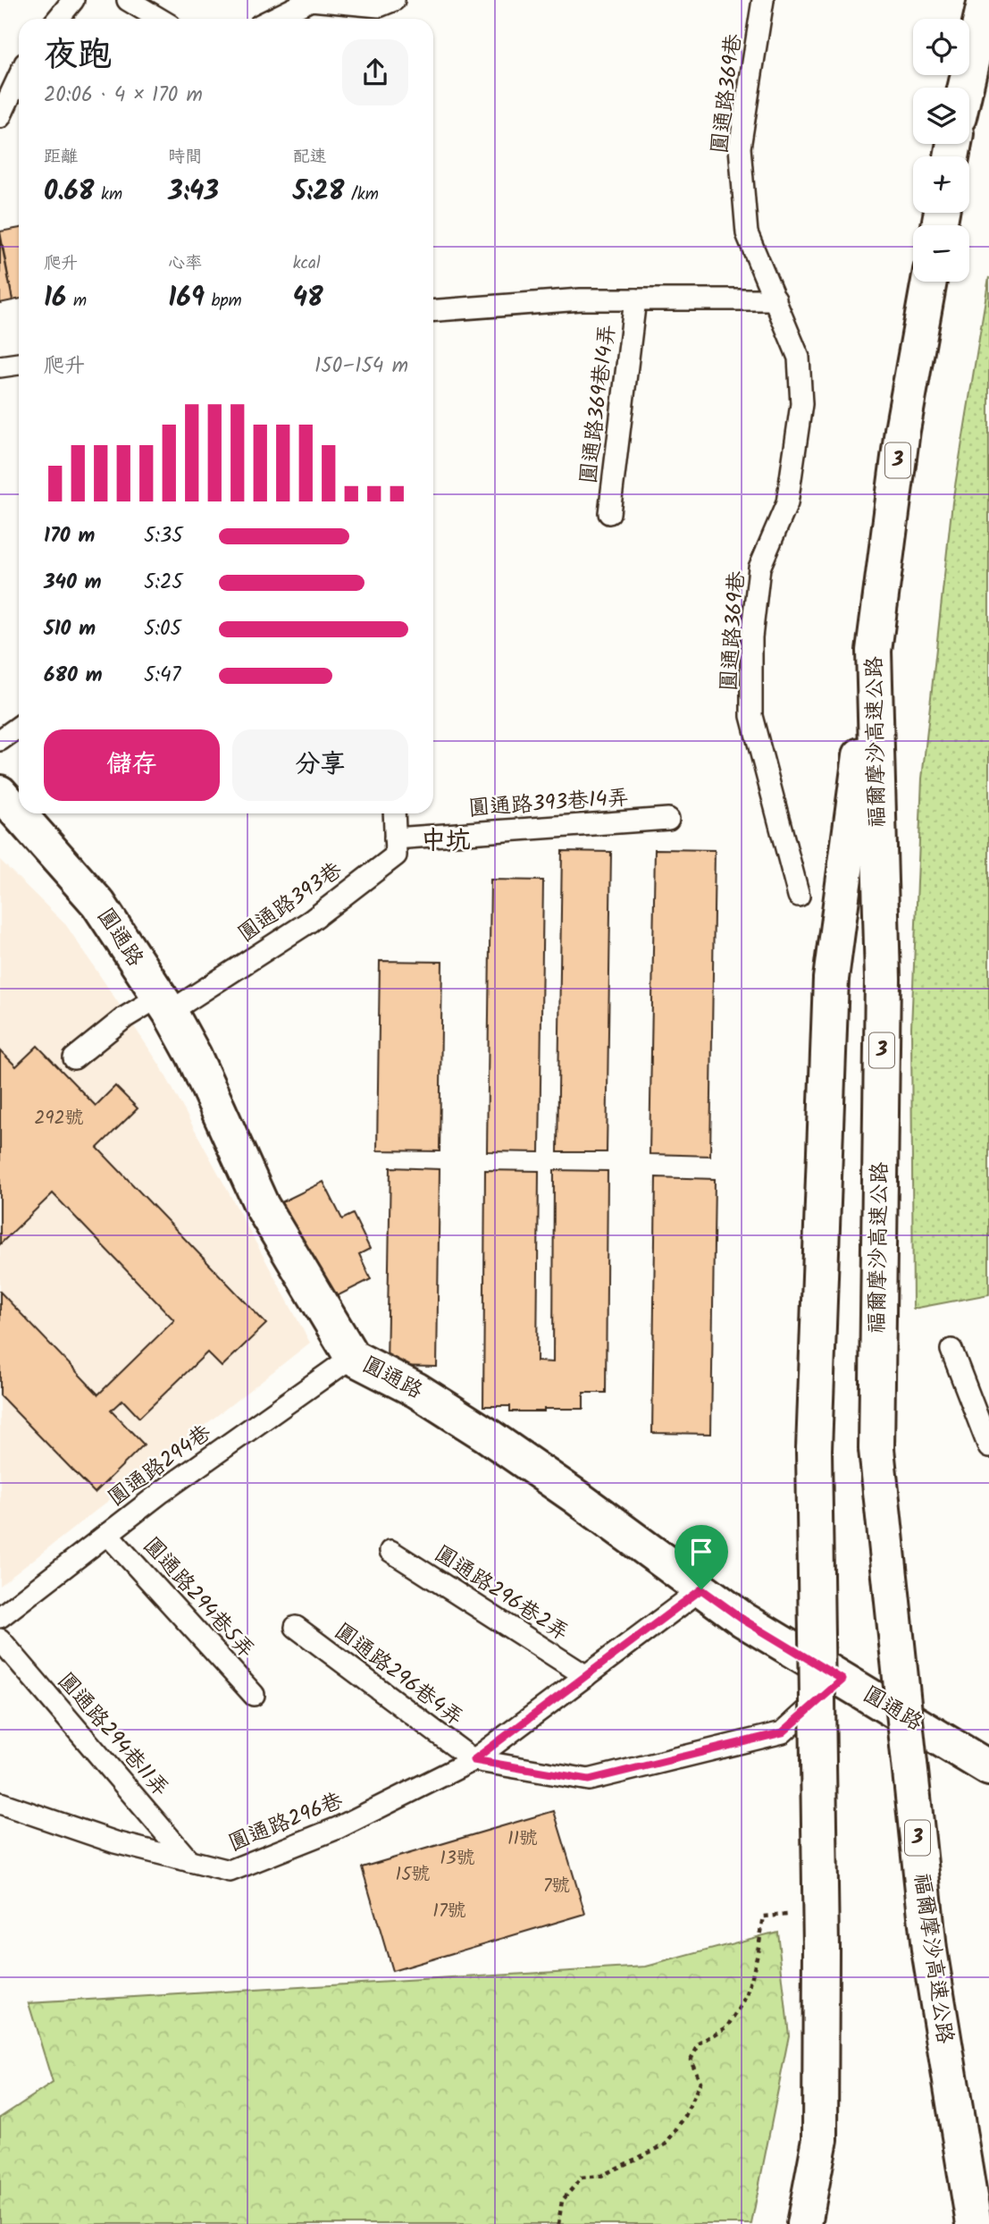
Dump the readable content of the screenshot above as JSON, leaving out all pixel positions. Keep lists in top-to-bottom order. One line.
{"streets":{"main road":["3","福爾摩沙高速公路","圓通路"],"lane":["圓通路369巷","圓通路369巷14弄","圓通路393巷14弄","圓通路393巷","圓通路294巷","圓通路296巷2弄","圓通路294巷5弄","圓通路296巷4弄","圓通路294巷11弄","圓通路296巷"]},"crossings":[["圓通路393巷14弄","圓通路393巷"],["圓通路393巷","圓通路"],["圓通路","圓通路294巷"],["圓通路","圓通路296巷"],["圓通路294巷","圓通路294巷5弄"],["圓通路296巷2弄","圓通路296巷"],["圓通路296巷4弄","圓通路296巷"],["圓通路294巷11弄","圓通路296巷"]],"districts":["中坑"],"house_numbers":["292號","11號","13號","15號","7號","17號"],"page":{"map_buttons":["+","−"],"heading":["夜跑","20:06 · 4 × 170 m"],"stats":[["距離","0.68 km"],["時間","3:43"],["配速","5:28 /km"],["爬升","16 m"],["心率","169 bpm"],["kcal","48"]],"chart":["爬升","150–154 m"],"list":[{"name":"170 m","note":"5:35"},{"name":"340 m","note":"5:25"},{"name":"510 m","note":"5:05"},{"name":"680 m","note":"5:47"}],"buttons":["儲存","分享"]}}
